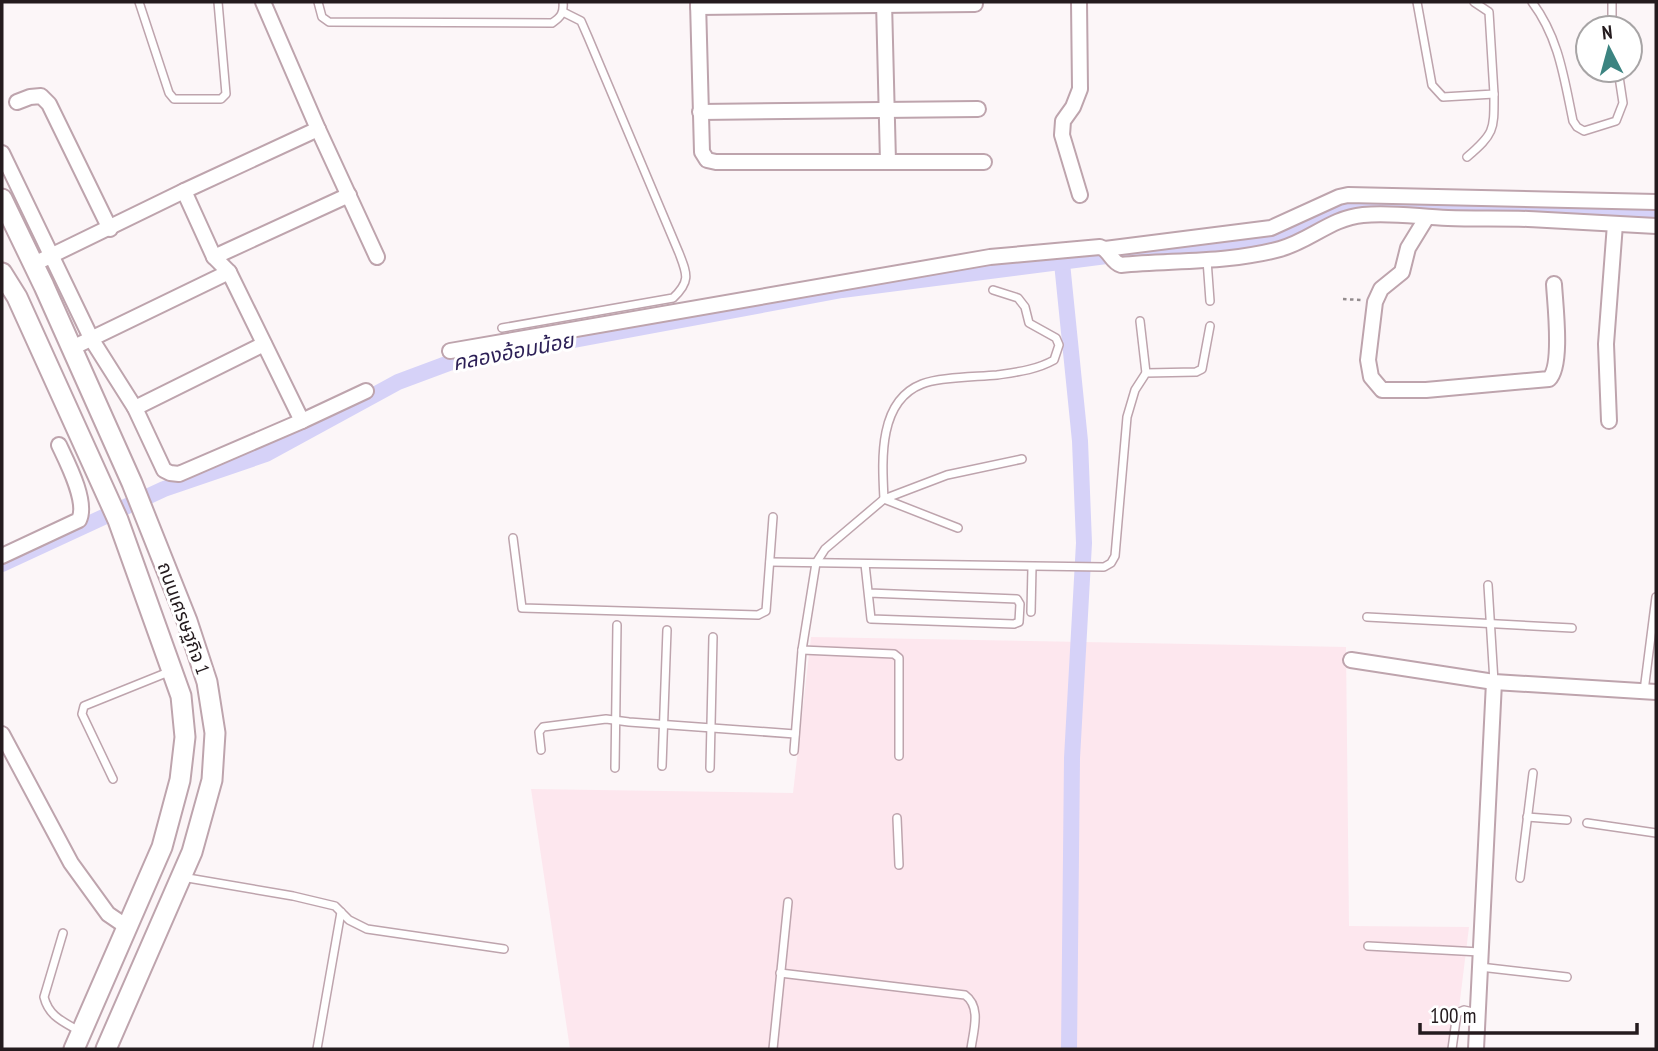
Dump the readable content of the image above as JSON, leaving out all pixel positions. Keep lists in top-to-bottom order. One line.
{"streets":{"main road":["ถนนเศรษฐกิจ 1"]},"water":["คลองอ้อมน้อย"],"scale_bar":"100 m","north":"top"}
